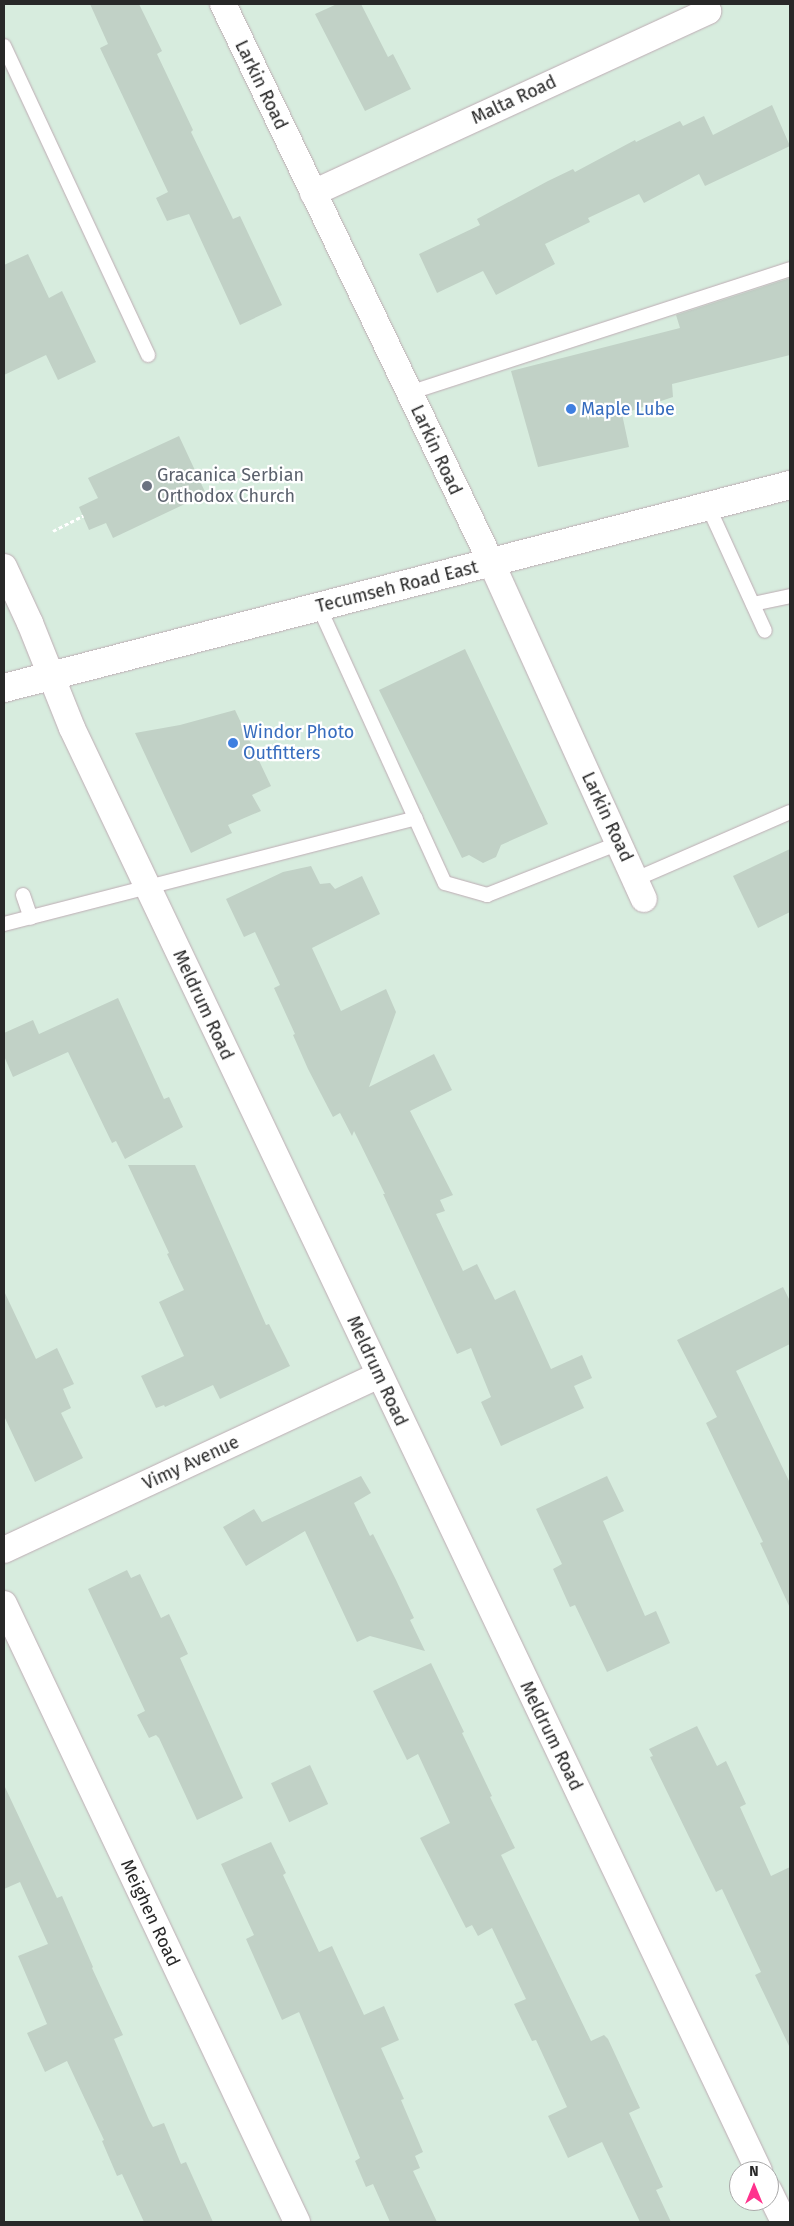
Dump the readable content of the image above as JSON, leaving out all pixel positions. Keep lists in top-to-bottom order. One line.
{"streets":{"main road":["Tecumseh Road East"],"street":["Larkin Road","Malta Road","Meldrum Road","Vimy Avenue","Meighen Road"]},"crossings":[["Larkin Road","Malta Road"],["Larkin Road","Tecumseh Road East"],["Tecumseh Road East","Meldrum Road"],["Meldrum Road","Vimy Avenue"]],"places":["Maple Lube","Gracanica Serbian Orthodox Church","Windor Photo Outfitters"],"north":"top"}
